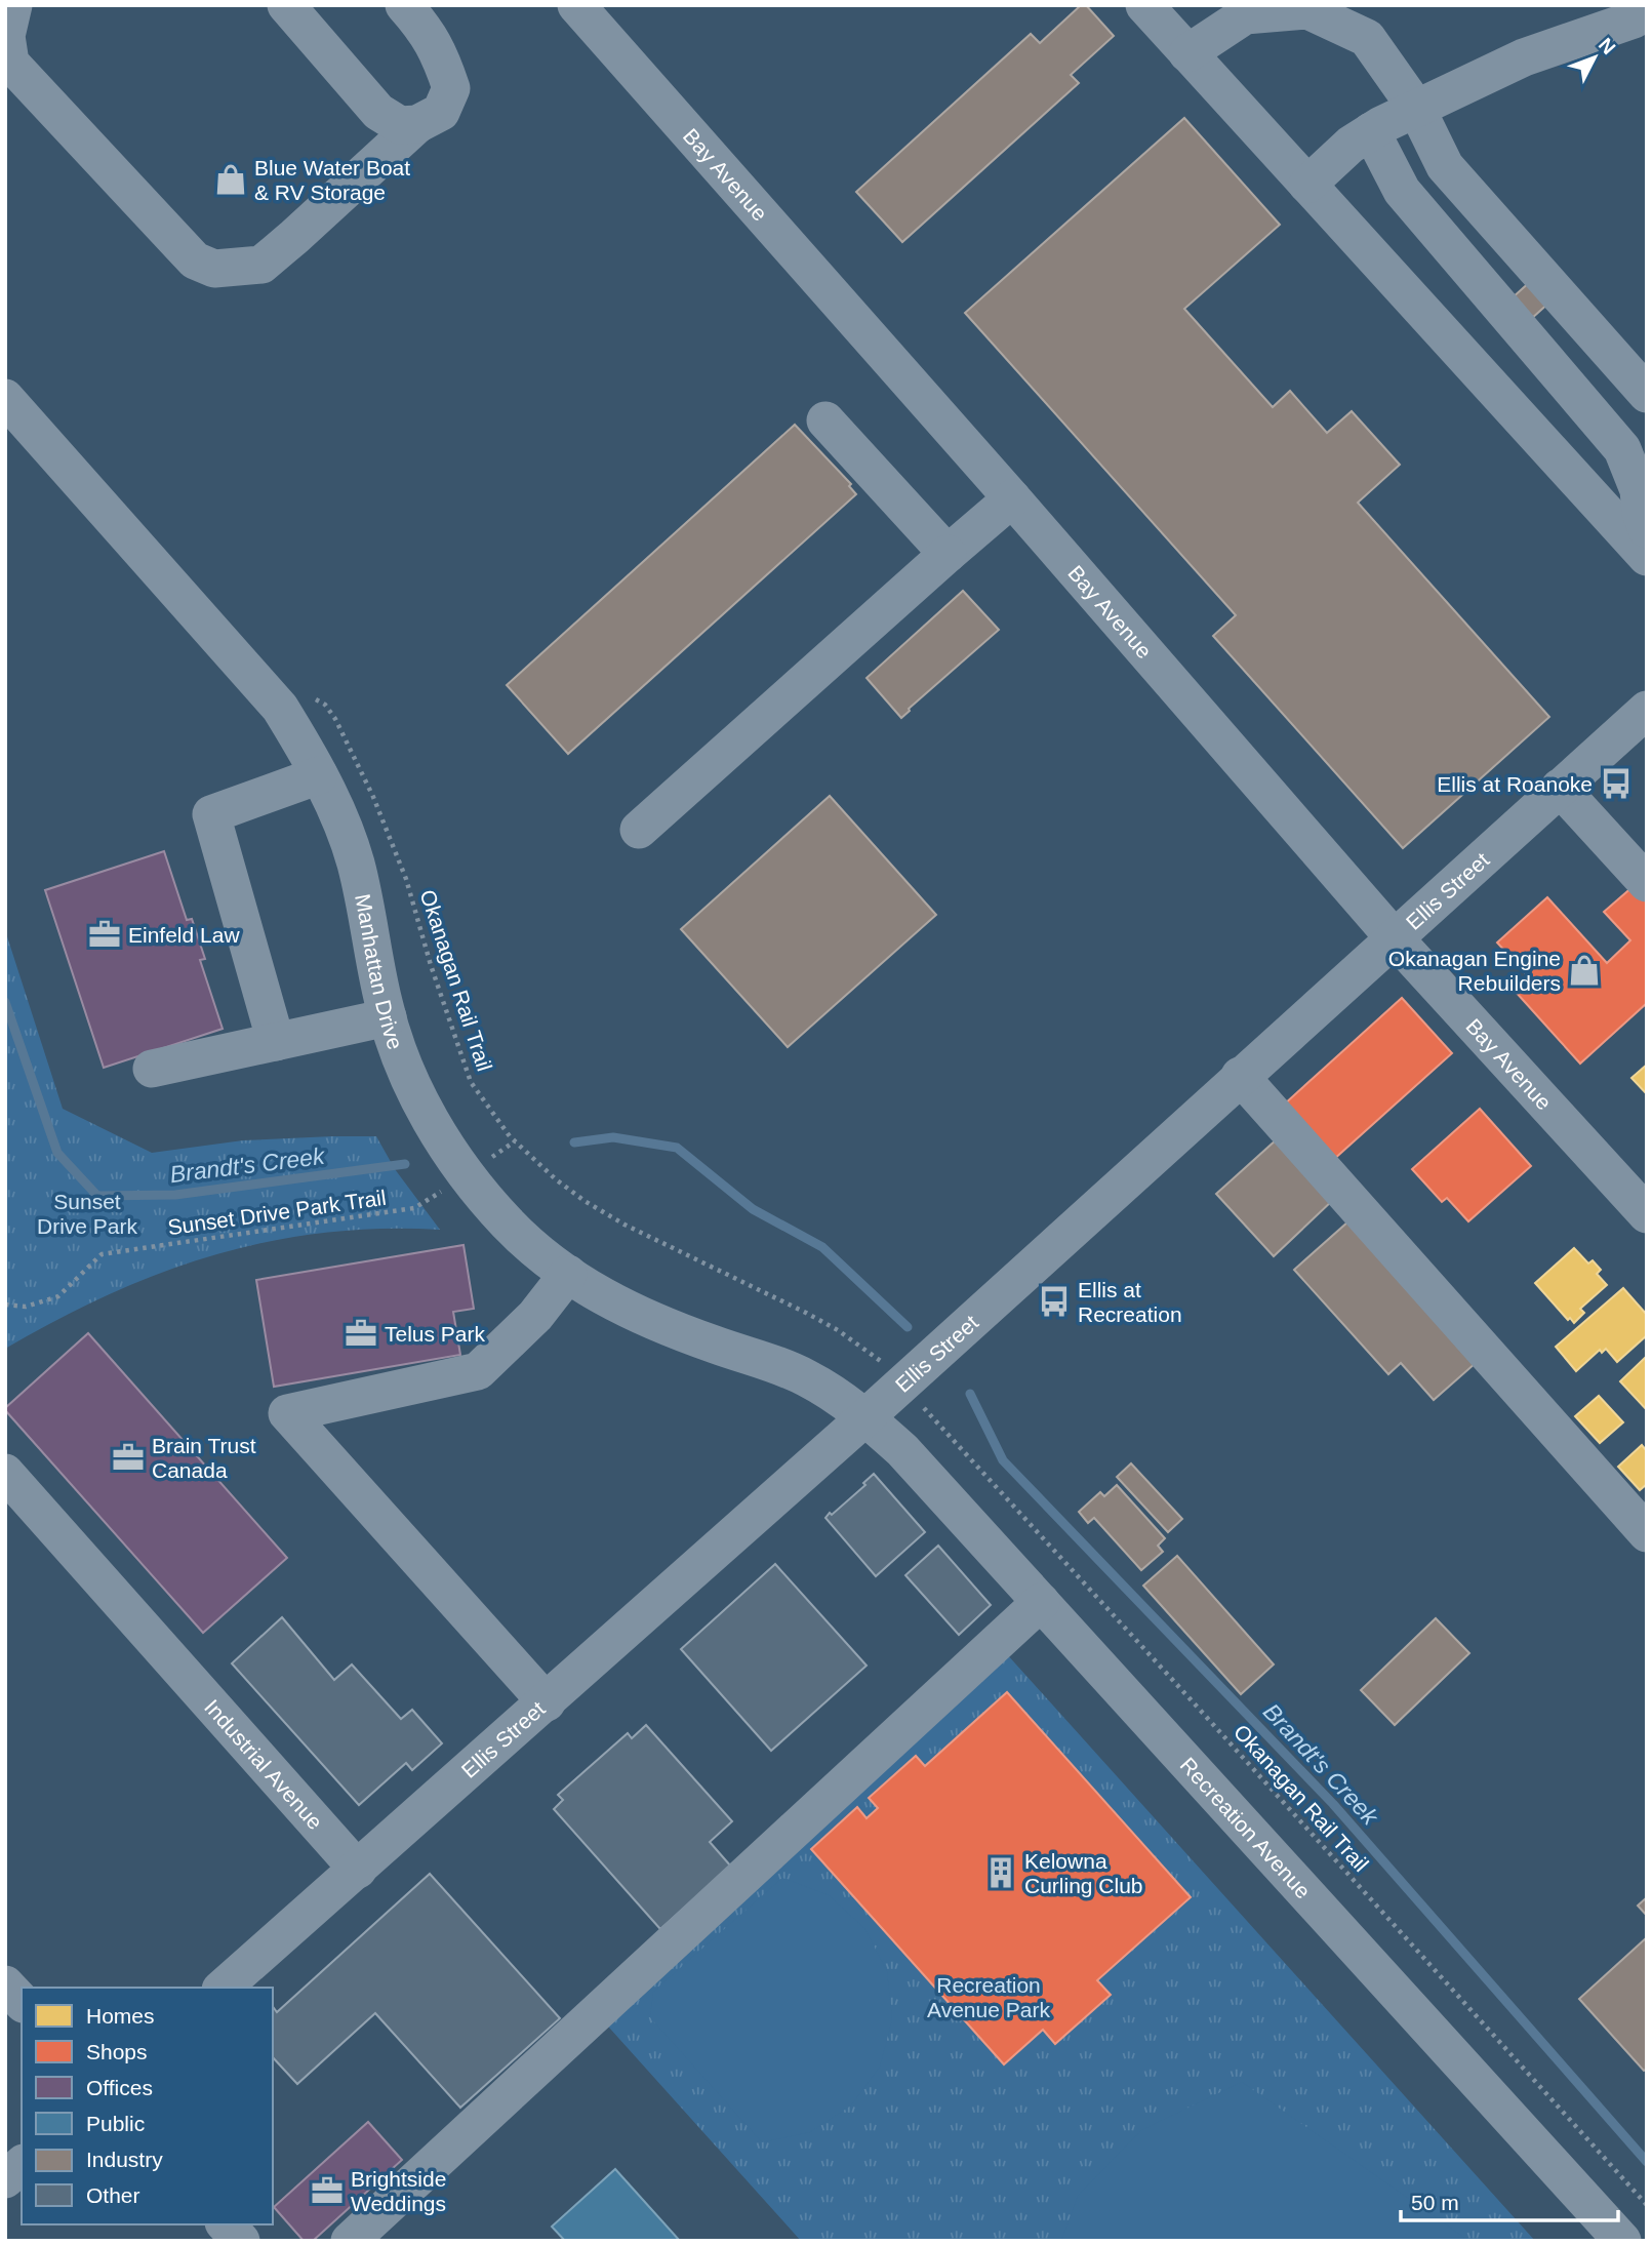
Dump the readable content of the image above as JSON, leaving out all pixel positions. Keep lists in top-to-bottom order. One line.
{"streets":{"street":["Bay Avenue","Ellis Street","Manhattan Drive","Industrial Avenue","Recreation Avenue"],"path":["Okanagan Rail Trail","Sunset Drive Park Trail"]},"crossings":[["Bay Avenue","Ellis Street"],["Ellis Street","Manhattan Drive"],["Ellis Street","Industrial Avenue"],["Ellis Street","Recreation Avenue"],["Manhattan Drive","Recreation Avenue"]],"water":["Brandt's Creek"],"parks":["Sunset Drive Park","Recreation Avenue Park"],"places":{"shop":["Blue Water Boat & RV Storage","Okanagan Engine Rebuilders"],"bus stop":["Ellis at Roanoke","Ellis at Recreation"],"office":["Einfeld Law","Telus Park","Brain Trust Canada","Brightside Weddings"],"building":["Kelowna Curling Club"]},"legend":["Homes","Shops","Offices","Public","Industry","Other"],"scale_bar":"50 m","north":"top right"}
